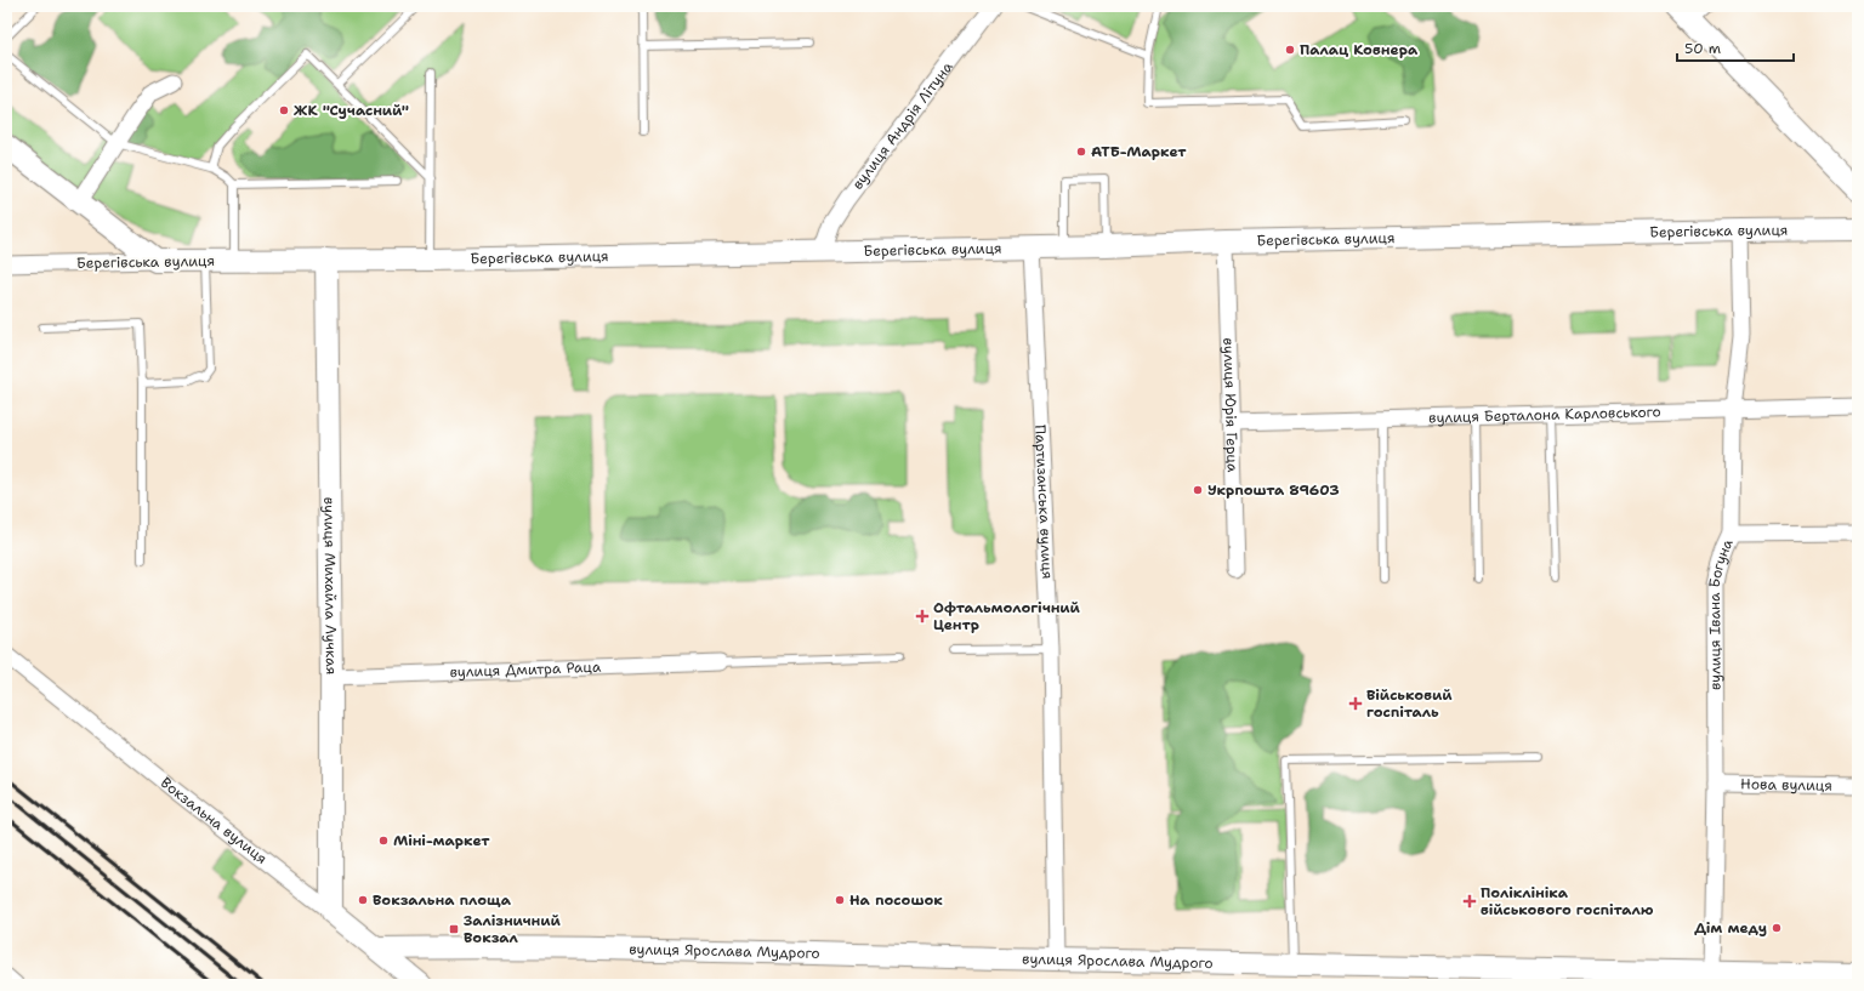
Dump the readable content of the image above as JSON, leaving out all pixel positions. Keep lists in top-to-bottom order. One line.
{"streets":{"street":["вулиця Андрія Літуна","Берегівська вулиця","вулиця Юрія Герца","вулиця Берталона Карловського","Партизанська вулиця","вулиця Михайла Лучкая","вулиця Івана Богуна","вулиця Дмитра Раца","Нова вулиця","Вокзальна вулиця","вулиця Ярослава Мудрого"]},"crossings":[["вулиця Андрія Літуна","Берегівська вулиця"],["Берегівська вулиця","вулиця Юрія Герца"],["Берегівська вулиця","Партизанська вулиця"],["Берегівська вулиця","вулиця Михайла Лучкая"],["Берегівська вулиця","вулиця Івана Богуна"],["вулиця Юрія Герца","вулиця Берталона Карловського"],["вулиця Берталона Карловського","вулиця Івана Богуна"],["Партизанська вулиця","вулиця Ярослава Мудрого"],["вулиця Михайла Лучкая","вулиця Дмитра Раца"],["вулиця Михайла Лучкая","Вокзальна вулиця"],["вулиця Івана Богуна","Нова вулиця"],["вулиця Івана Богуна","вулиця Ярослава Мудрого"],["Вокзальна вулиця","вулиця Ярослава Мудрого"]],"places":{"other":["Палац Ковнера","ЖК \"Сучасний\"","АТБ-Маркет","Укрпошта 89603","Міні-маркет","Вокзальна площа","На посошок","Дім меду"],"health":["Офтальмологічний Центр","Військовий госпіталь","Поліклініка військового госпіталю"],"transit":["Залізничний Вокзал"]},"scale_bar":"50 m"}
